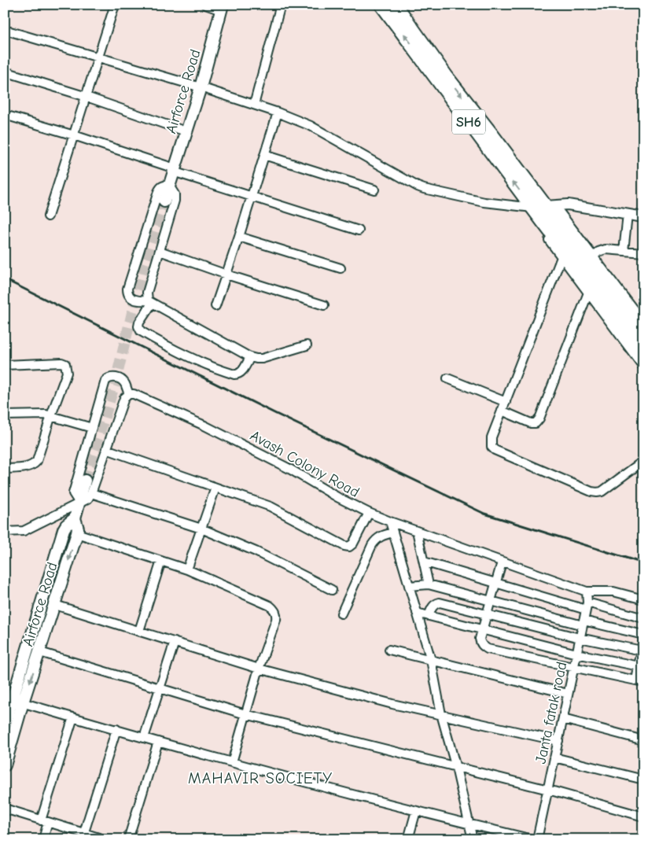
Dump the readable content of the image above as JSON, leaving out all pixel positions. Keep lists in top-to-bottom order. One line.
{"streets":{"main road":["Airforce Road","SH6"],"street":["Avash Colony Road","Janta fatak road"]},"crossings":[["Avash Colony Road","Janta fatak road"]],"districts":["MAHAVIR SOCIETY"]}
